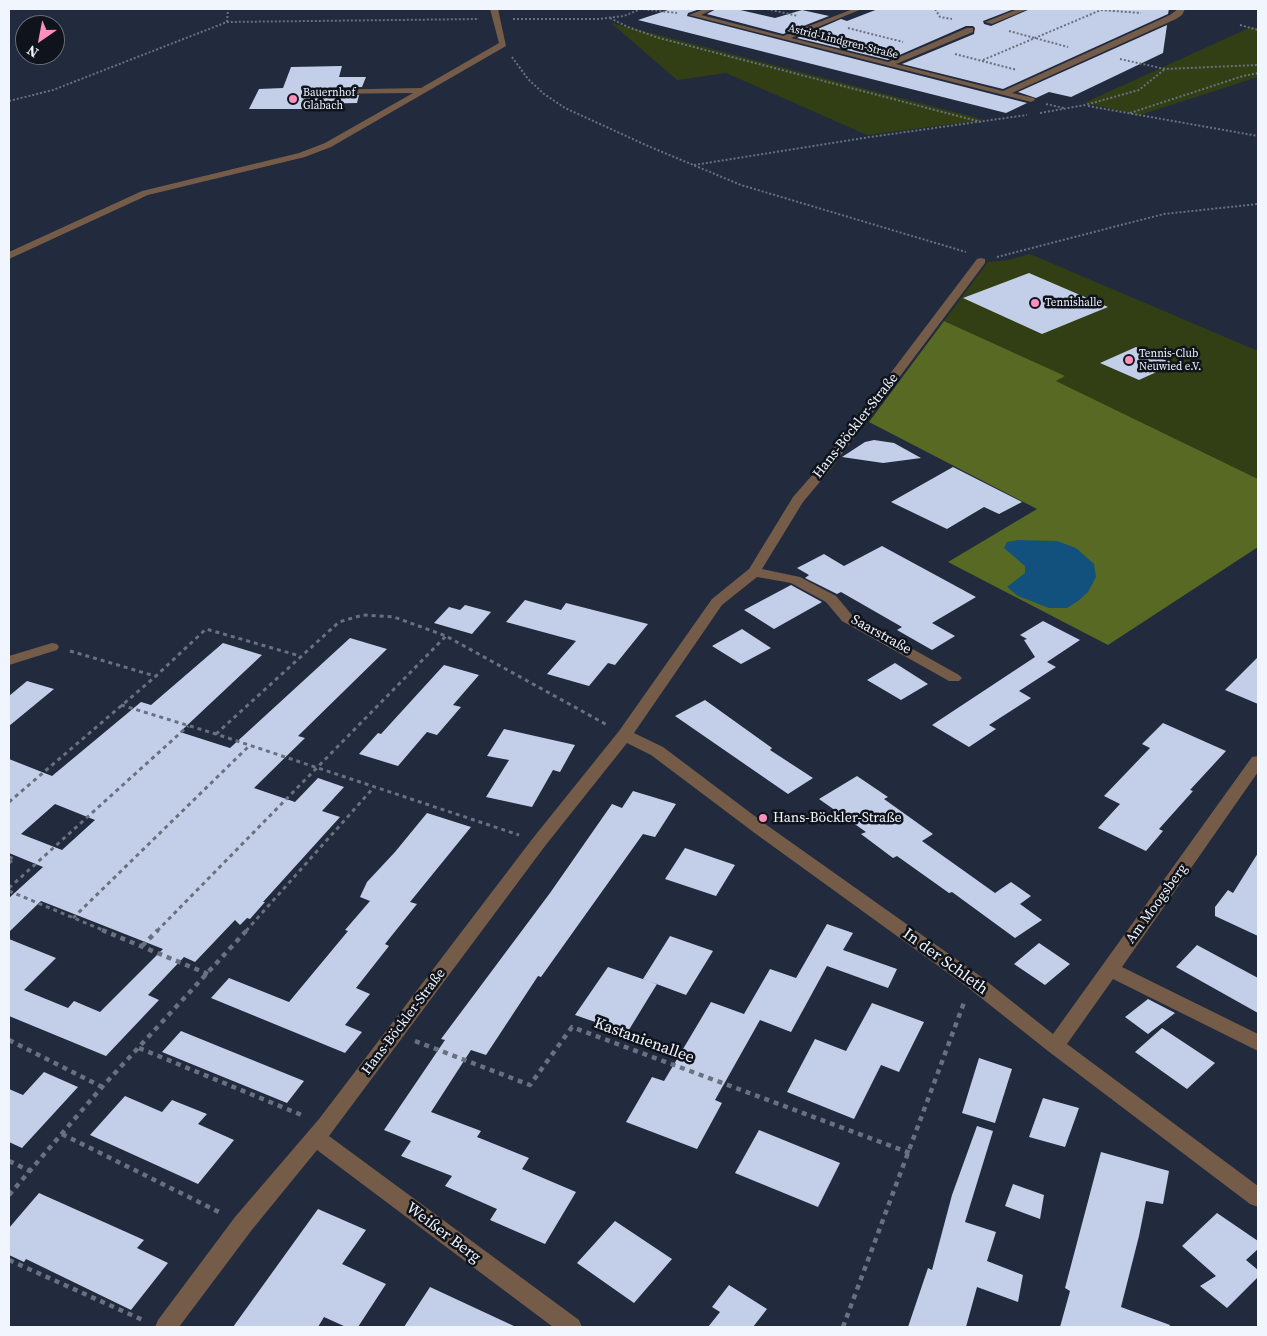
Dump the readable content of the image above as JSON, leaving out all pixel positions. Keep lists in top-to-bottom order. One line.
{"streets":{"street":["Astrid-Lindgren-Straße","Hans-Böckler-Straße","Saarstraße","Am Moogsberg","In der Schleth","Weißer Berg"],"path":["Kastanienallee"]},"crossings":[["Hans-Böckler-Straße","Saarstraße"],["Hans-Böckler-Straße","In der Schleth"],["Hans-Böckler-Straße","Kastanienallee"],["Hans-Böckler-Straße","Weißer Berg"],["Am Moogsberg","In der Schleth"]],"places":["Bauernhof Glabach","Tennishalle","Tennis-Club Neuwied e.V.","Hans-Böckler-Straße"],"north":"bottom left"}
